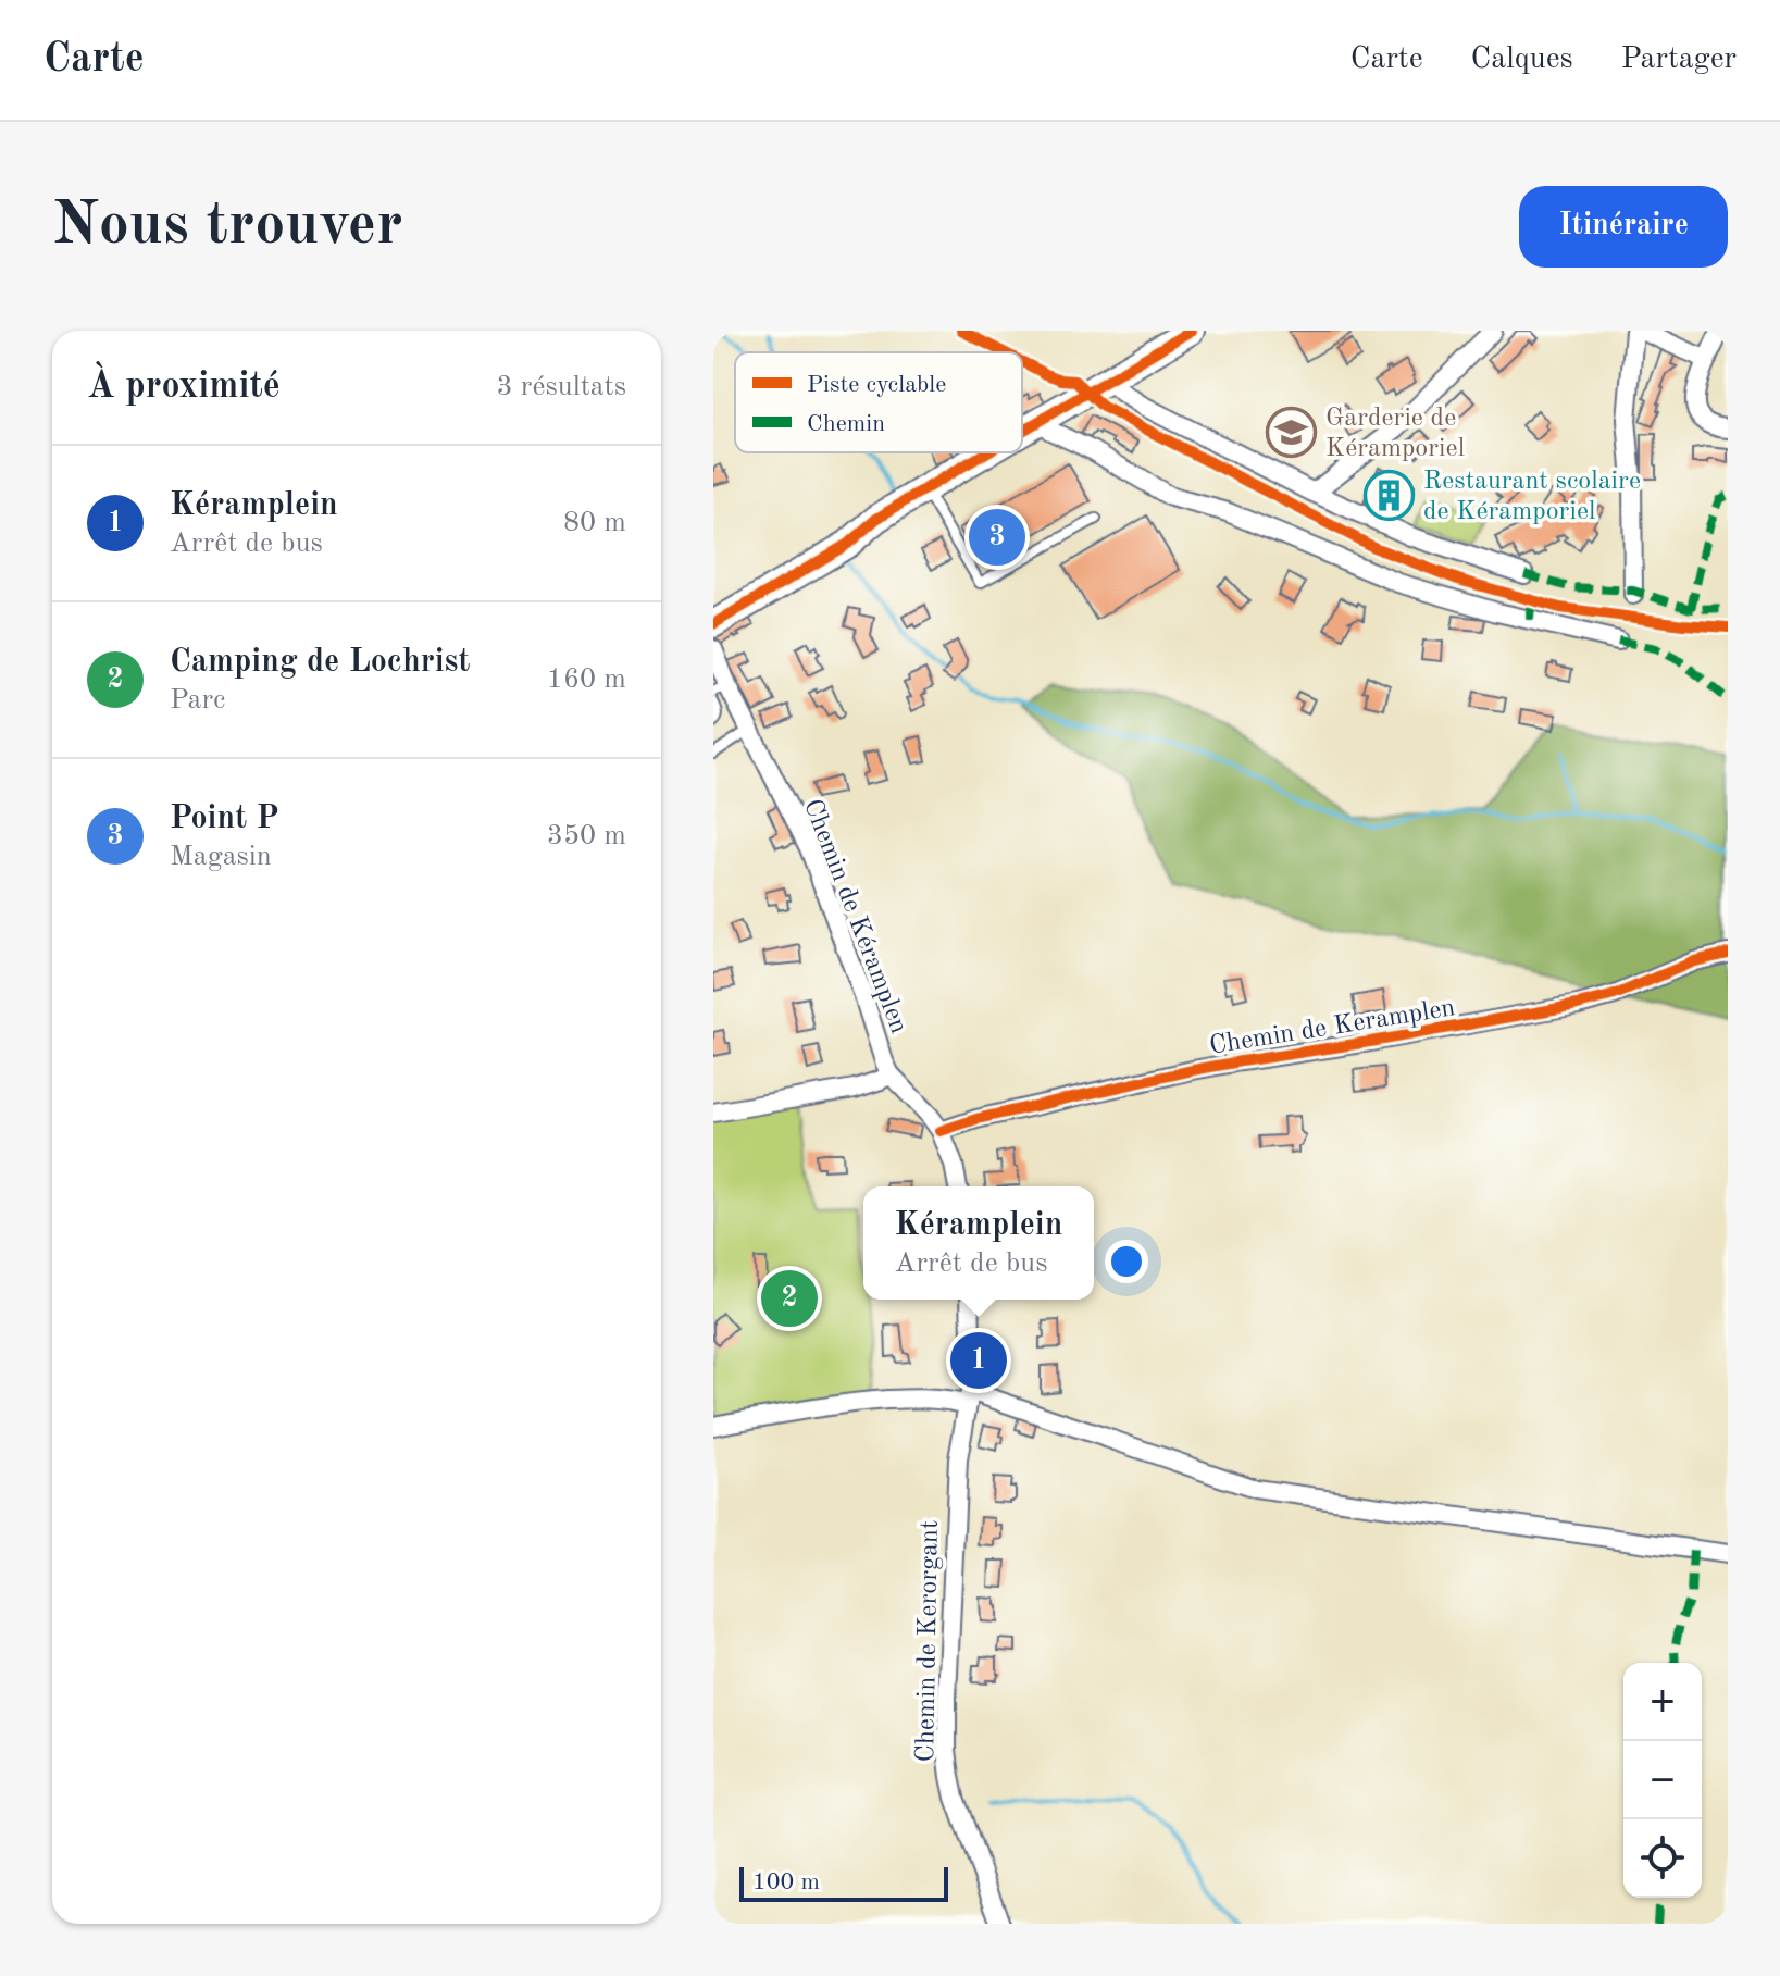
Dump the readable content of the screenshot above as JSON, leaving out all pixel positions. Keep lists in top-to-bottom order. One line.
{"streets":{"street":["Chemin de Kéramplen","Chemin de Keramplen","Chemin de Kerorgant"]},"crossings":[["Chemin de Kéramplen","Chemin de Keramplen"]],"places":{"school or university":["Garderie de Kéramporiel"],"building":["Restaurant scolaire de Kéramporiel"]},"legend":["Piste cyclable","Chemin"],"scale_bar":"100 m","page":{"header":"Carte","nav":["Carte","Calques","Partager"],"buttons":"Itinéraire","title":"Nous trouver","heading":["À proximité","3 résultats"],"list":[{"mark":"1","name":"Kéramplein","note":"Arrêt de bus","value":"80 m"},{"mark":"2","name":"Camping de Lochrist","note":"Parc","value":"160 m"},{"mark":"3","name":"Point P","note":"Magasin","value":"350 m"}],"pins":["3","2","1"],"popup":["Kéramplein","Arrêt de bus"],"map_buttons":["+","−"],"scale":"100 m"}}
